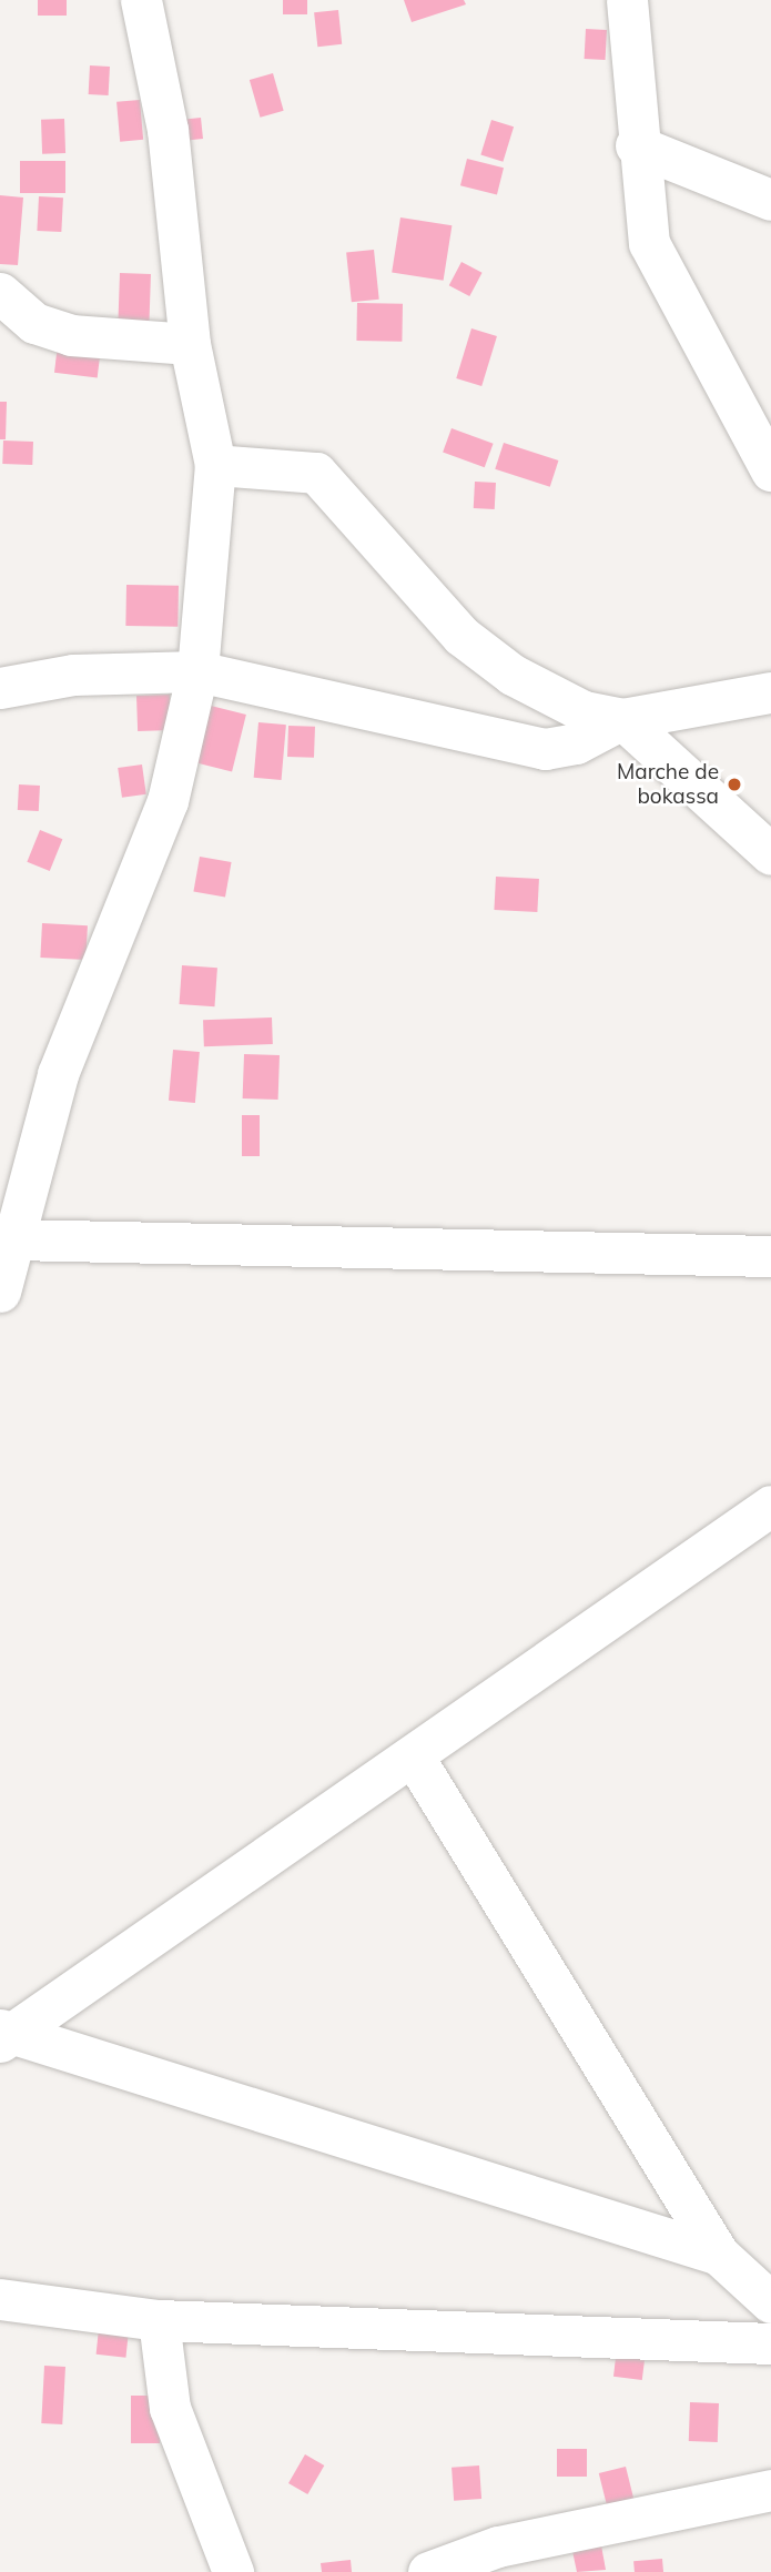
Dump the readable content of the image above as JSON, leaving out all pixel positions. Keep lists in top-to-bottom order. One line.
{"places":["Marche de bokassa"]}
